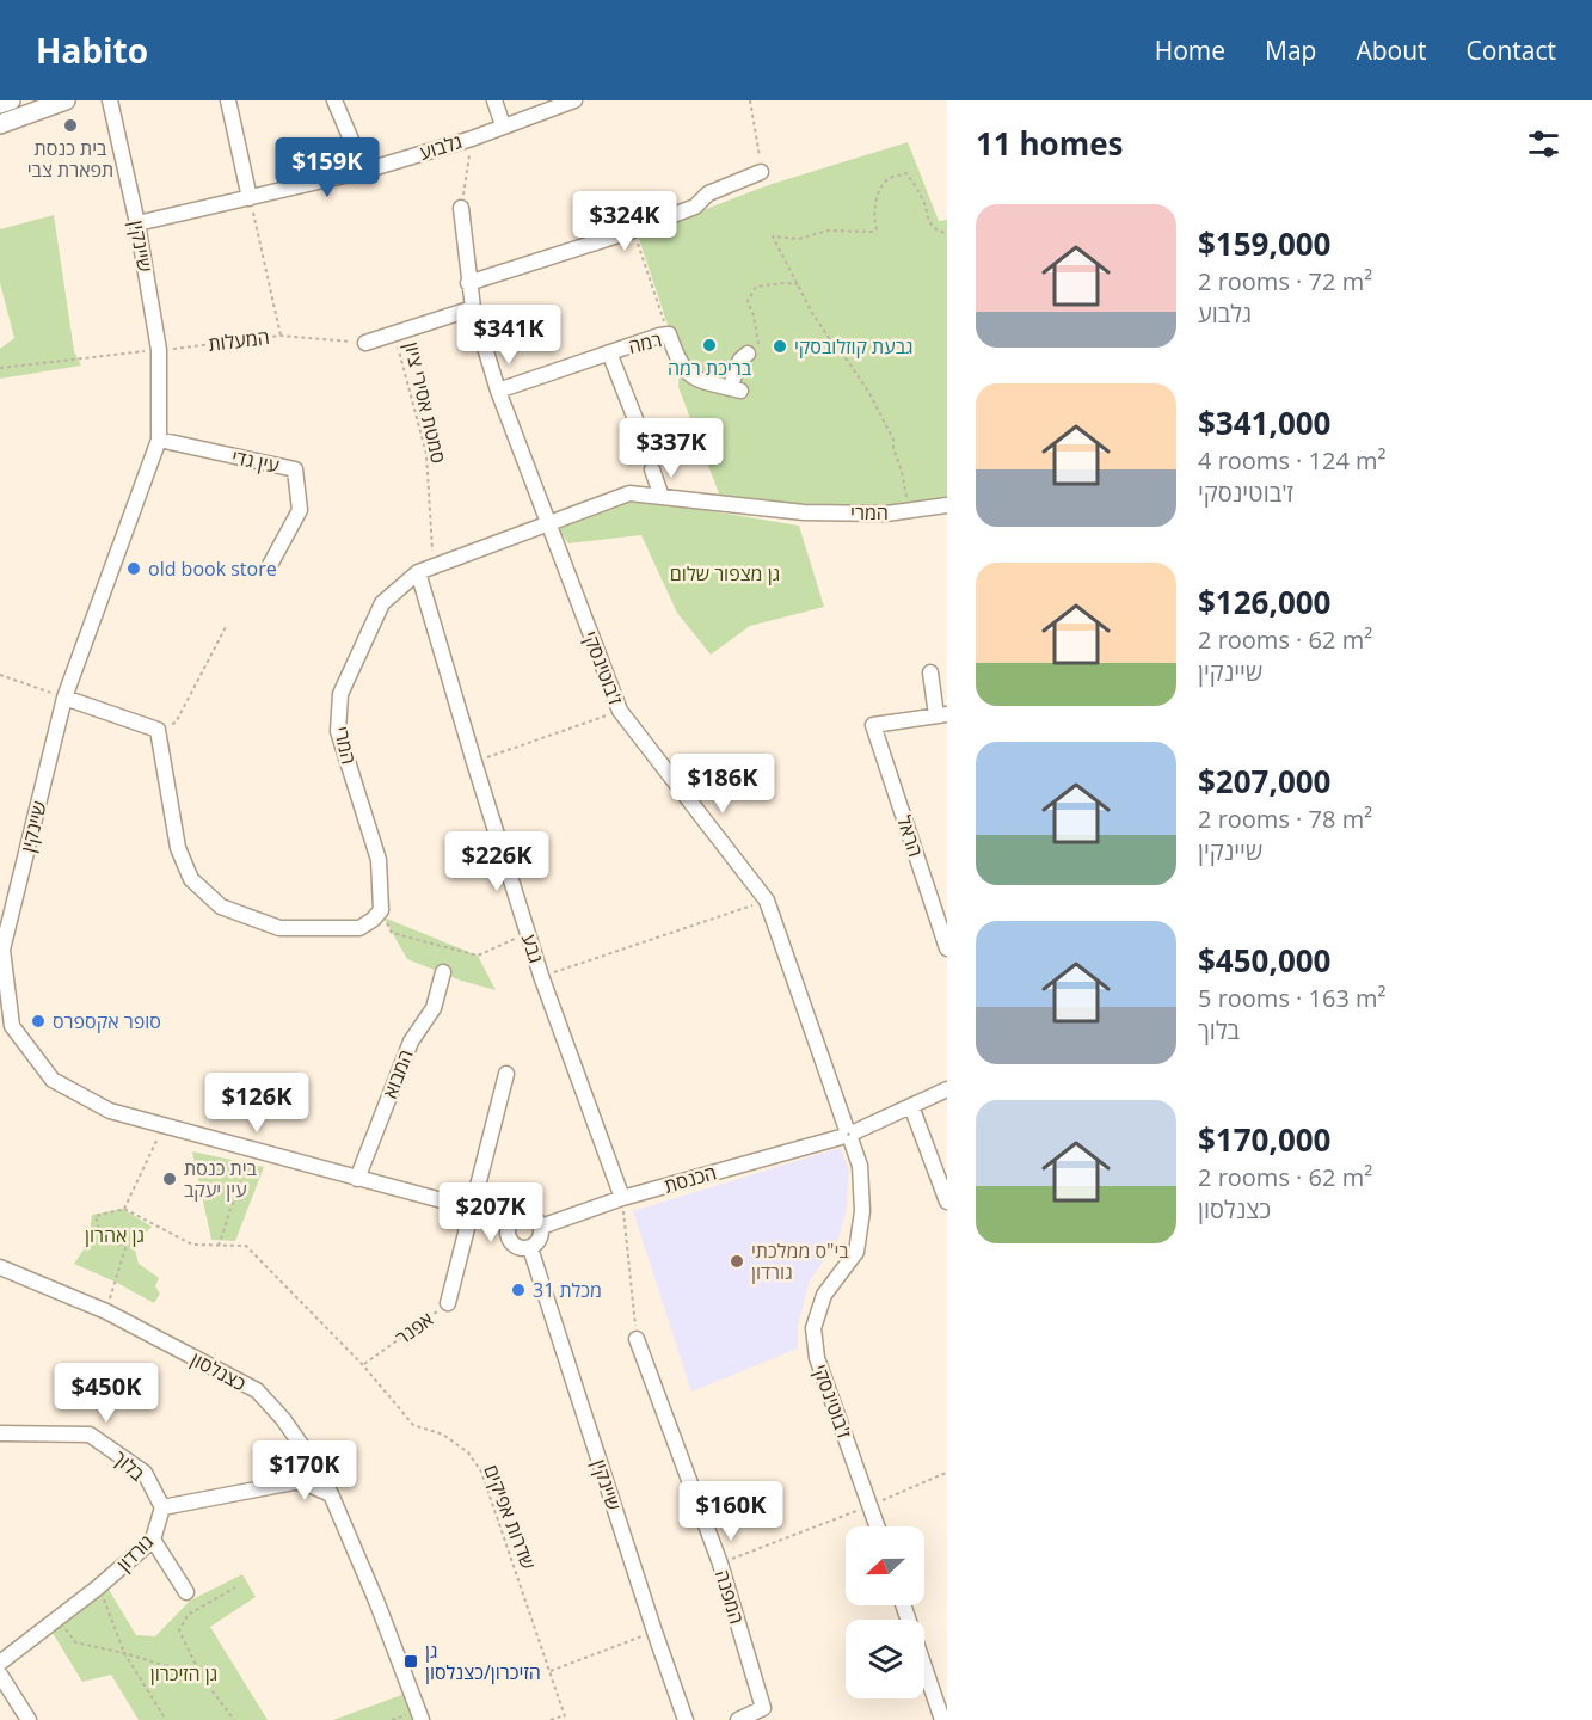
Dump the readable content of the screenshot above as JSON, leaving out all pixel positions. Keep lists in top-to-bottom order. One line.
{"streets":{"street":["גלבוע","שיינקין","רמה","עין גדי","המרי","ז'בוטינסקי","הראל","גבע","המבוא","הכנסת","אפנר","כצנלסון","בלוך","גורדון","המפנה"],"path":["המעלות","סמטת אסירי ציון","שדרות אפיקים"]},"crossings":[["גלבוע","שיינקין"],["שיינקין","המעלות"],["שיינקין","עין גדי"],["שיינקין","המרי"],["שיינקין","המבוא"],["שיינקין","הכנסת"],["שיינקין","אפנר"],["רמה","ז'בוטינסקי"],["סמטת אסירי ציון","המרי"],["המרי","ז'בוטינסקי"],["המרי","גבע"],["ז'בוטינסקי","הכנסת"],["גבע","הכנסת"],["אפנר","שדרות אפיקים"],["בלוך","גורדון"]],"parks":["גן מצפור שלום","גן אהרון","גן הזיכרון"],"places":{"other":["בית כנסת תפארת צבי","בריכת רמה","גבעת קוזלובסקי","old book store","סופר אקספרס","בית כנסת עין יעקב","בי\"ס ממלכתי גורדון","מכלת 31"],"transit":["גן הזיכרון/כצנלסון"]},"north":"left","page":{"header":"Habito","nav":["Home","Map","About","Contact"],"heading":"11 homes","price":["$159K","$324K","$341K","$337K","$186K","$226K","$126K","$207K","$450K","$170K","$160K"],"list":[{"name":"$159,000","note":"2 rooms · 72 m² · גלבוע"},{"name":"$341,000","note":"4 rooms · 124 m² · ז'בוטינסקי"},{"name":"$126,000","note":"2 rooms · 62 m² · שיינקין"},{"name":"$207,000","note":"2 rooms · 78 m² · שיינקין"},{"name":"$450,000","note":"5 rooms · 163 m² · בלוך"},{"name":"$170,000","note":"2 rooms · 62 m² · כצנלסון"}]}}
